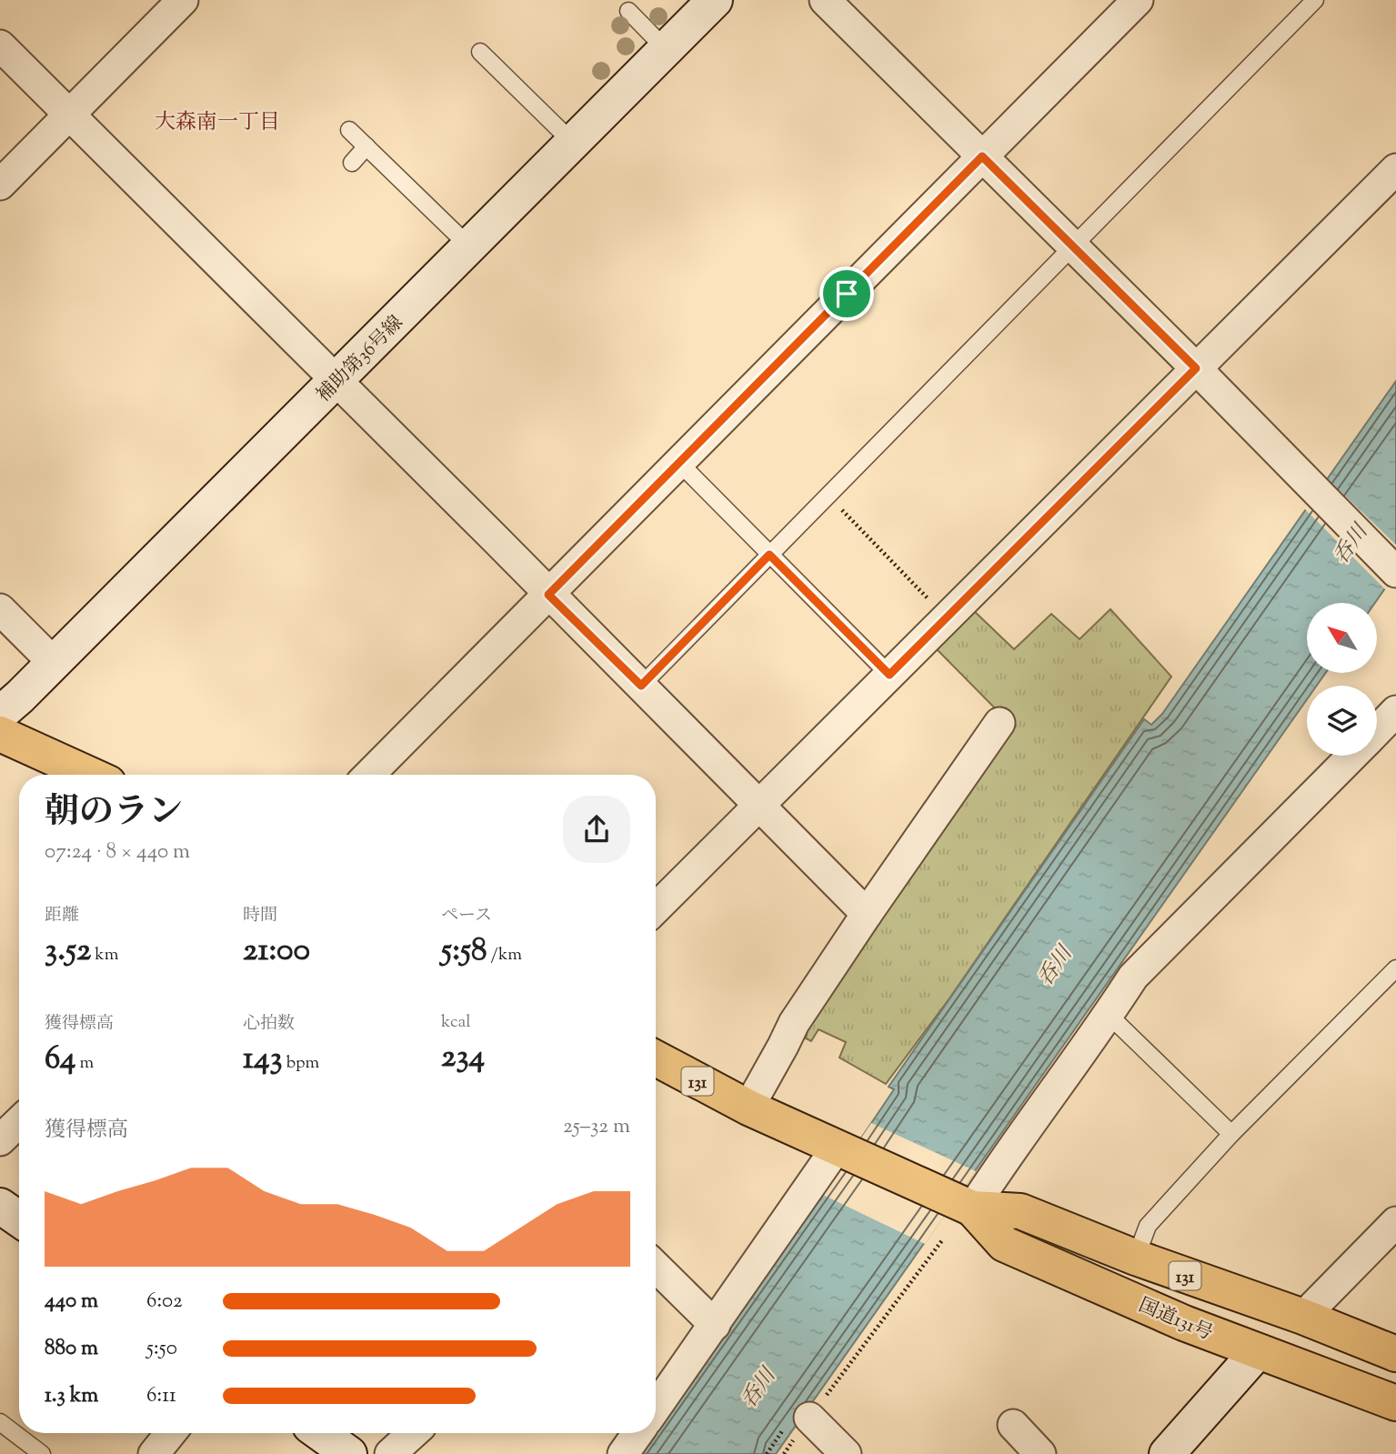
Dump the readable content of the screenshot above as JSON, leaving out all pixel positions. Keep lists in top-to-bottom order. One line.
{"streets":{"highway":["131","国道131号"],"street":["補助第36号線"]},"districts":["大森南一丁目"],"water":["呑川"],"north":"top left","page":{"heading":["朝のラン","07:24 · 8 × 440 m"],"stats":[["距離","3.52 km"],["時間","21:00"],["ペース","5:58 /km"],["獲得標高","64 m"],["心拍数","143 bpm"],["kcal","234"]],"chart":["獲得標高","25–32 m"],"list":[{"name":"440 m","note":"6:02"},{"name":"880 m","note":"5:50"},{"name":"1.3 km","note":"6:11"}]}}
